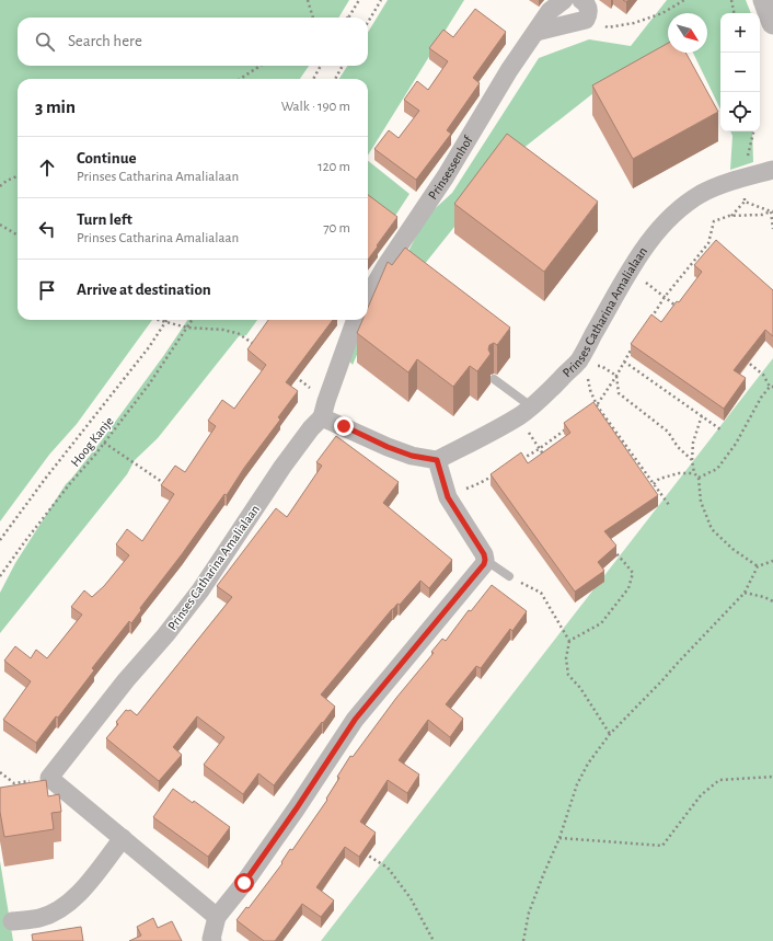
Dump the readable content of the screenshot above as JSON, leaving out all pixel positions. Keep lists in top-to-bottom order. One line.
{"streets":{"street":["Prinsessenhof","Prinses Catharina Amalialaan"],"path":["Hoog Kanje"]},"north":"bottom right","page":{"map_buttons":["+","−"],"search":"Search here","heading":["3 min","Walk · 190 m"],"list":[["Continue","Prinses Catharina Amalialaan","120 m"],["Turn left","Prinses Catharina Amalialaan","70 m"],"Arrive at destination"]}}
